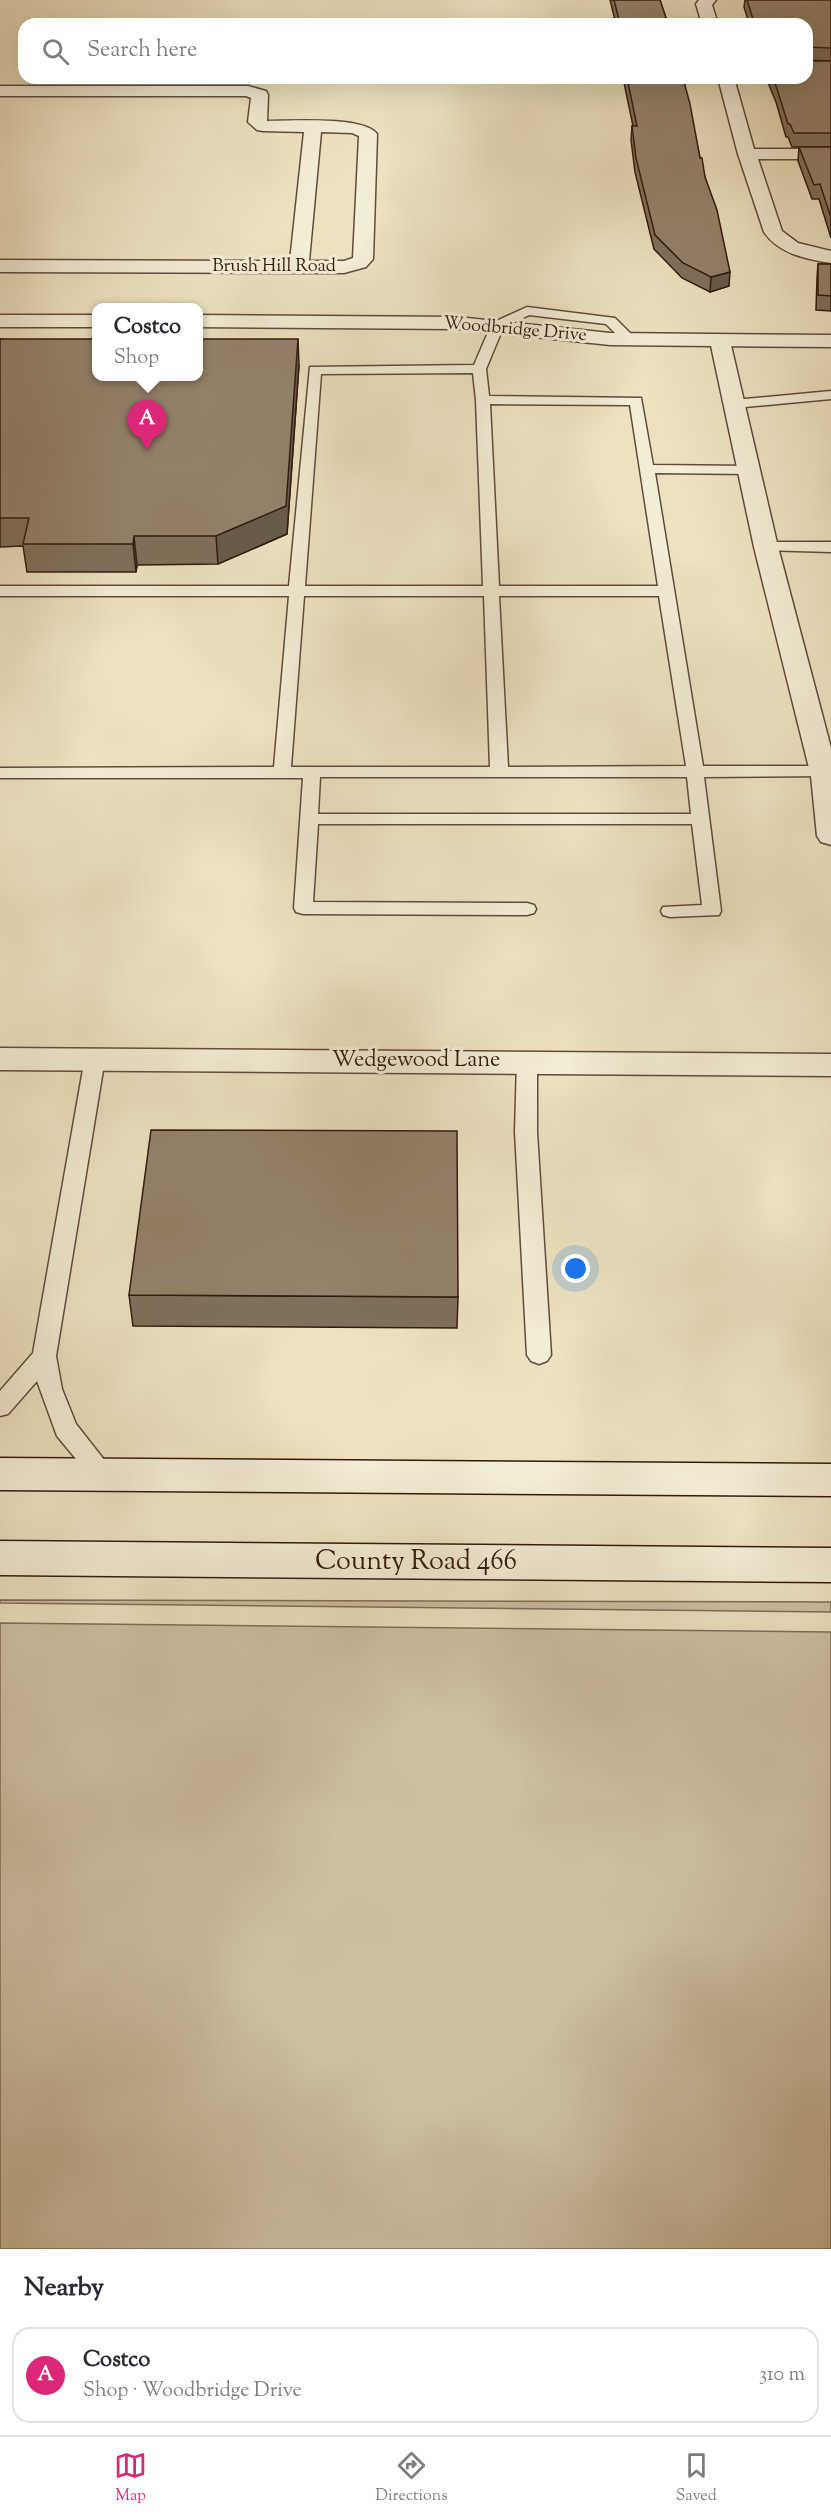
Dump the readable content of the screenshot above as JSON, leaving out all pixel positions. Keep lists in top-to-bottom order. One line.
{"streets":{"street":["Brush Hill Road","Woodbridge Drive","Wedgewood Lane","County Road 466"]},"page":{"search":"Search here","popup":["Costco","Shop"],"pins":"A","heading":"Nearby","list":[{"mark":"A","name":"Costco","note":"Shop · Woodbridge Drive","value":"310 m"}],"nav":["Map","Directions","Saved"]}}
